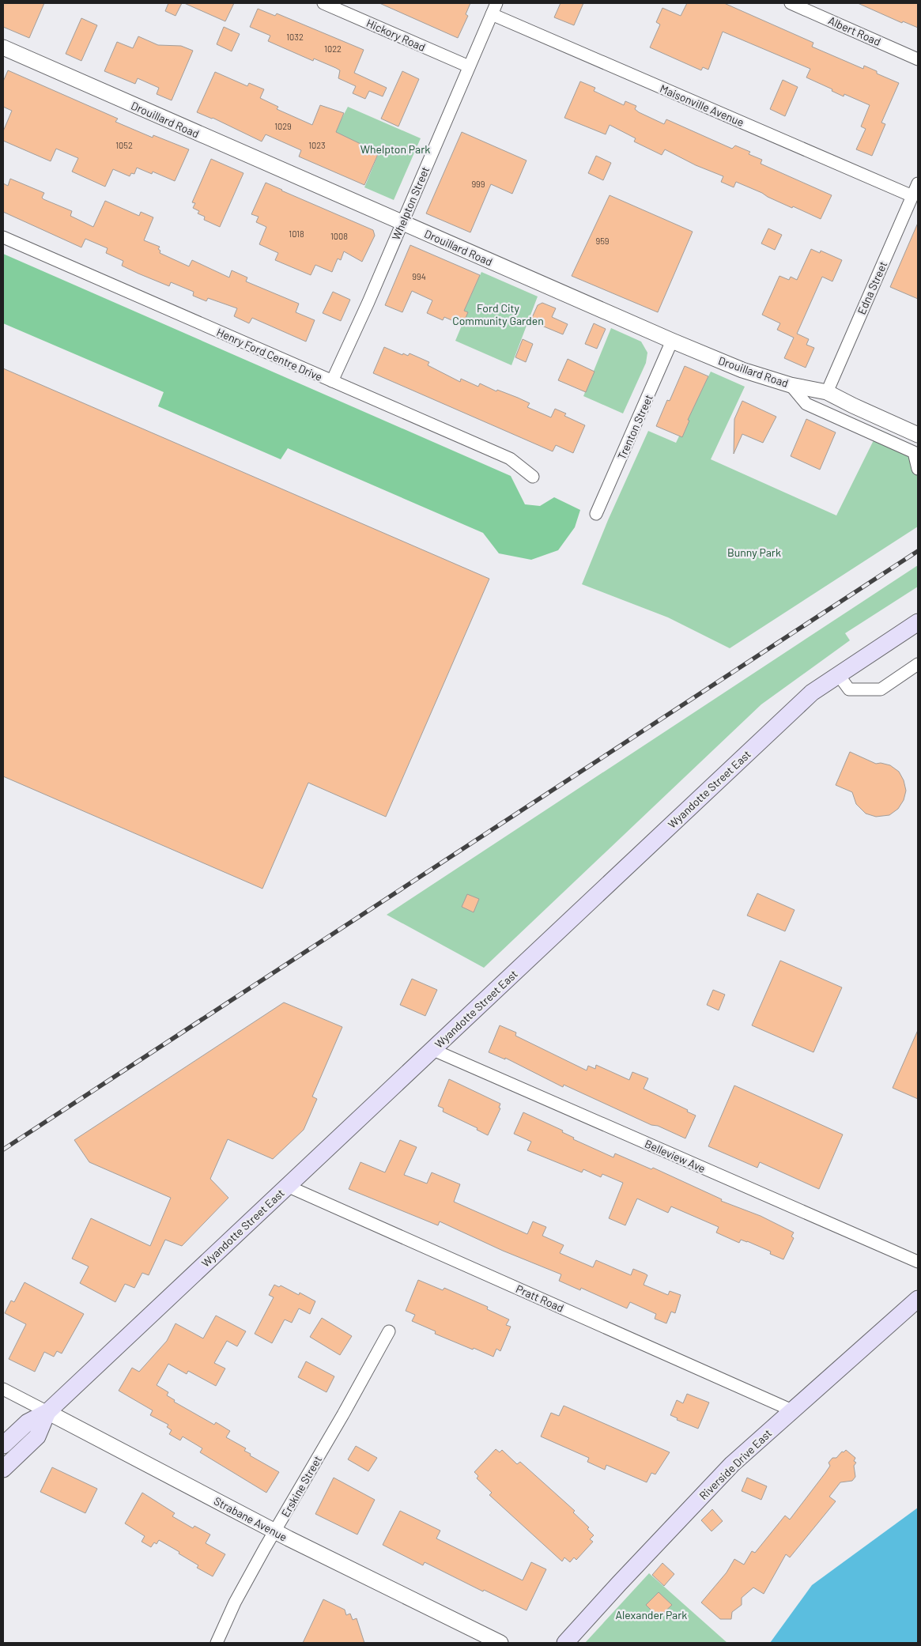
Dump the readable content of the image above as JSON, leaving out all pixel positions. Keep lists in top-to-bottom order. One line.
{"streets":{"main road":["Wyandotte Street East","Riverside Drive East"],"street":["Albert Road","Hickory Road","Maisonville Avenue","Drouillard Road","Whelpton Street","Edna Street","Henry Ford Centre Drive","Trenton Street","Belleview Ave","Pratt Road","Erskine Street","Strabane Avenue"]},"crossings":[["Hickory Road","Whelpton Street"],["Maisonville Avenue","Whelpton Street"],["Maisonville Avenue","Edna Street"],["Drouillard Road","Whelpton Street"],["Drouillard Road","Edna Street"],["Drouillard Road","Trenton Street"],["Whelpton Street","Henry Ford Centre Drive"],["Wyandotte Street East","Belleview Ave"],["Wyandotte Street East","Pratt Road"],["Wyandotte Street East","Strabane Avenue"],["Pratt Road","Riverside Drive East"],["Erskine Street","Strabane Avenue"]],"parks":["Whelpton Park","Ford City Community Garden","Bunny Park","Alexander Park"],"house_numbers":["1032","1022","1029","1052","1023","999","1018","1008","959","994"]}
